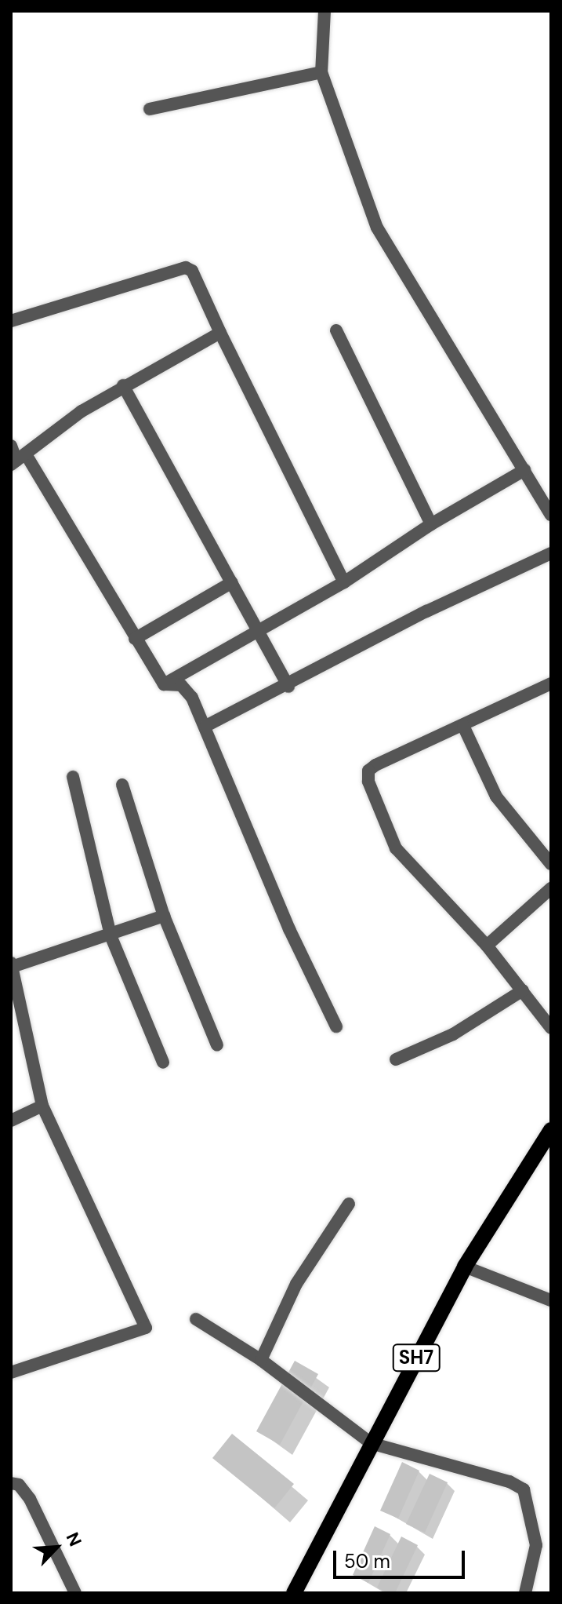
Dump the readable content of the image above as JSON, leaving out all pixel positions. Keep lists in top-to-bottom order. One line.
{"streets":{"main road":["SH7"]},"scale_bar":"50 m","north":"top right"}
